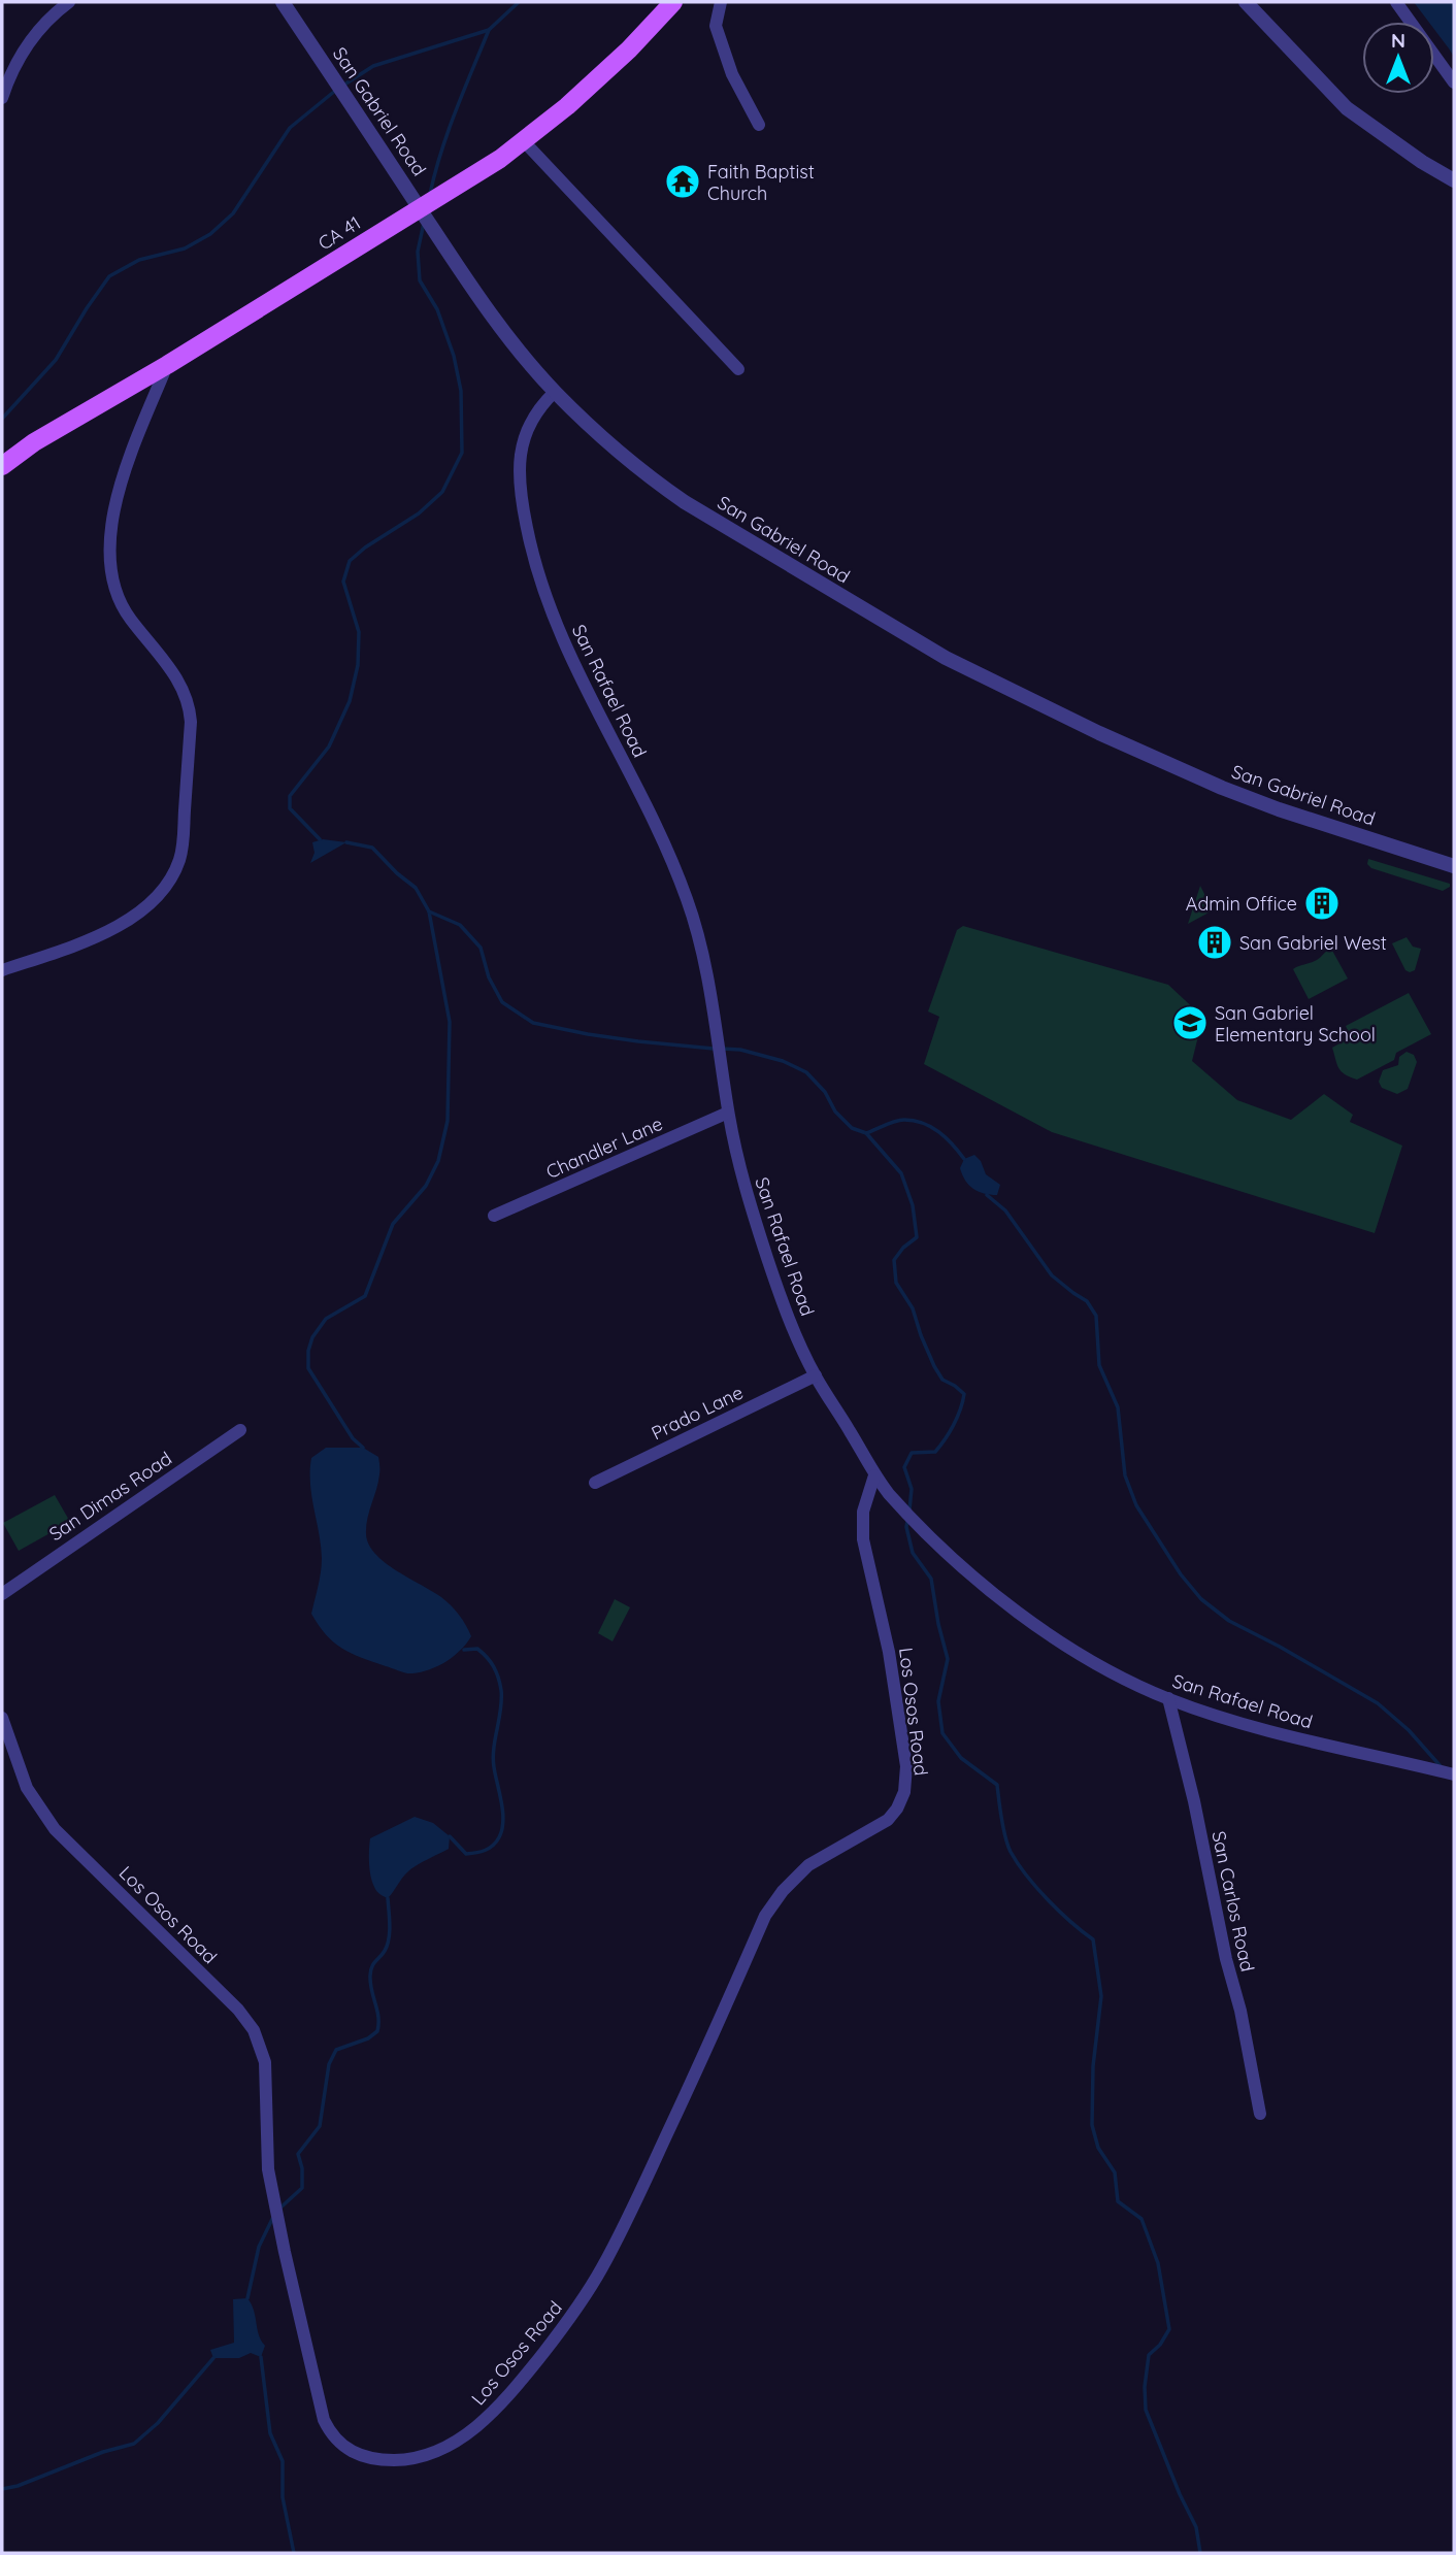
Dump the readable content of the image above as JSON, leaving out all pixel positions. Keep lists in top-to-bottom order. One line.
{"streets":{"main road":["CA 41"],"street":["San Gabriel Road","San Rafael Road","Chandler Lane","Prado Lane","San Dimas Road","Los Osos Road","San Carlos Road"]},"crossings":[["San Gabriel Road","CA 41"],["San Gabriel Road","San Rafael Road"],["San Rafael Road","Chandler Lane"],["San Rafael Road","Prado Lane"],["San Rafael Road","Los Osos Road"],["San Rafael Road","San Carlos Road"]],"places":{"temple":["Faith Baptist Church"],"building":["Admin Office","San Gabriel West"],"school or university":["San Gabriel Elementary School"]},"north":"top"}
